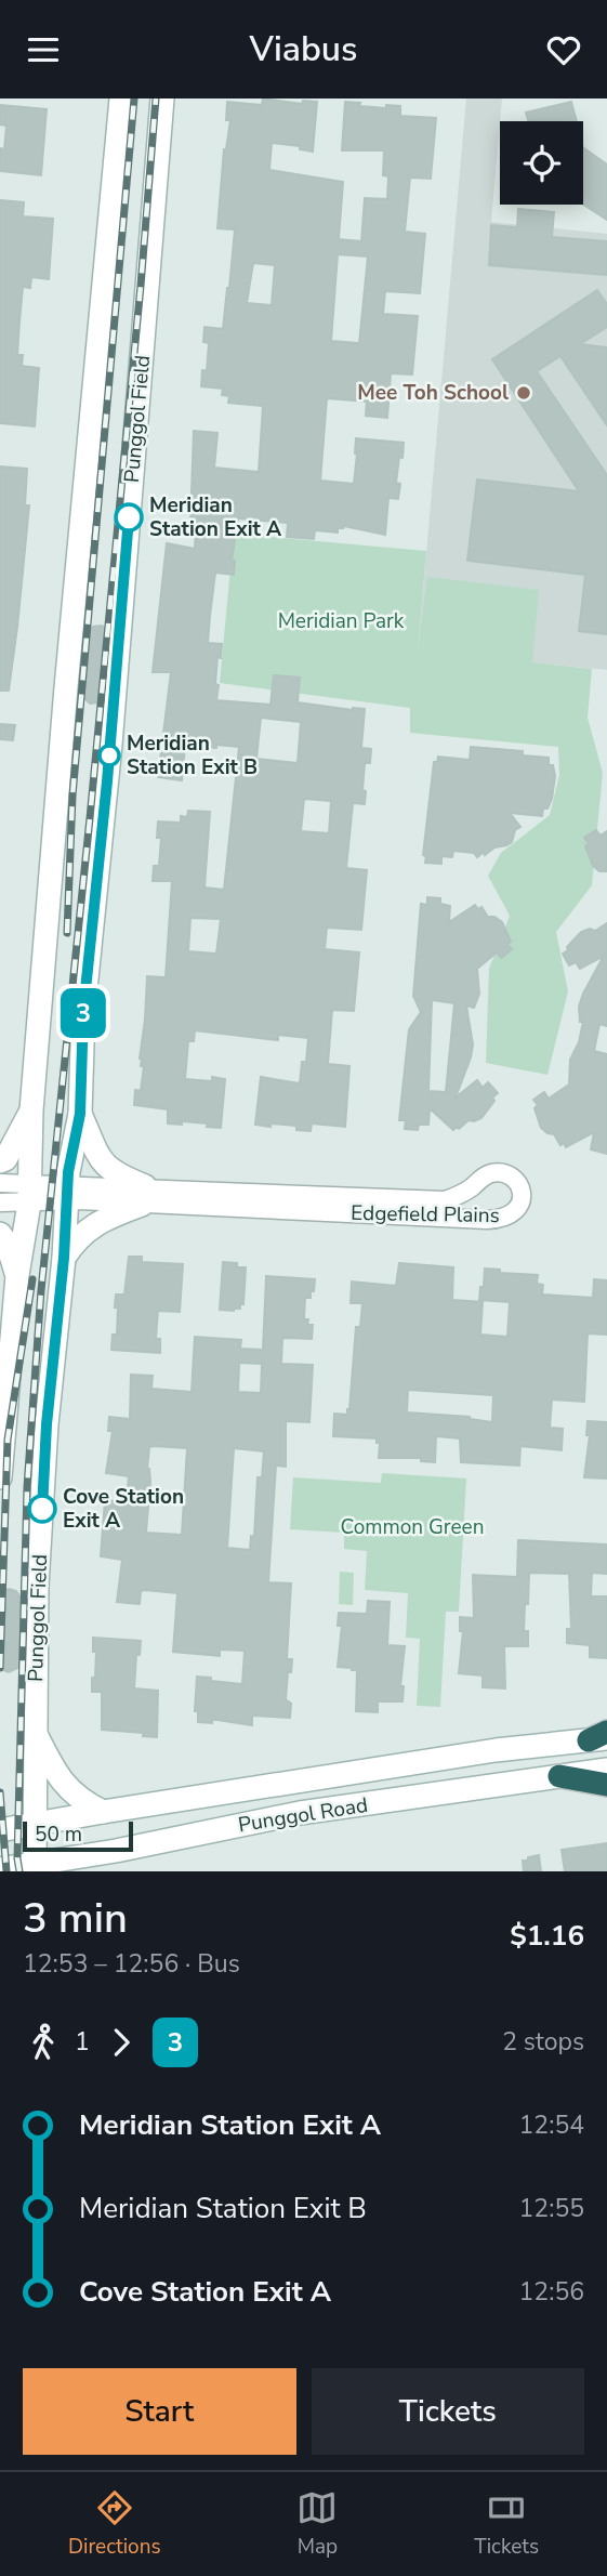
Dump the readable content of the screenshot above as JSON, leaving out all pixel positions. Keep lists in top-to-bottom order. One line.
{"streets":{"street":["Punggol Field","Edgefield Plains","Punggol Road"]},"crossings":[["Punggol Field","Edgefield Plains"],["Punggol Field","Punggol Road"]],"parks":["Meridian Park","Common Green"],"places":["Mee Toh School","Meridian Station Exit A","Meridian Station Exit B","Cove Station Exit A"],"lines":["bus line 3"],"scale_bar":"50 m","page":{"header":"Viabus","on_map":"3","scale":"50 m","heading":["3 min","12:53 – 12:56 · Bus","$1.16"],"legs":["1","3","2 stops"],"list":[{"name":"Meridian Station Exit A","value":"12:54"},{"name":"Meridian Station Exit B","value":"12:55"},{"name":"Cove Station Exit A","value":"12:56"}],"buttons":["Start","Tickets"],"tabs":["Directions","Map","Tickets"]}}
